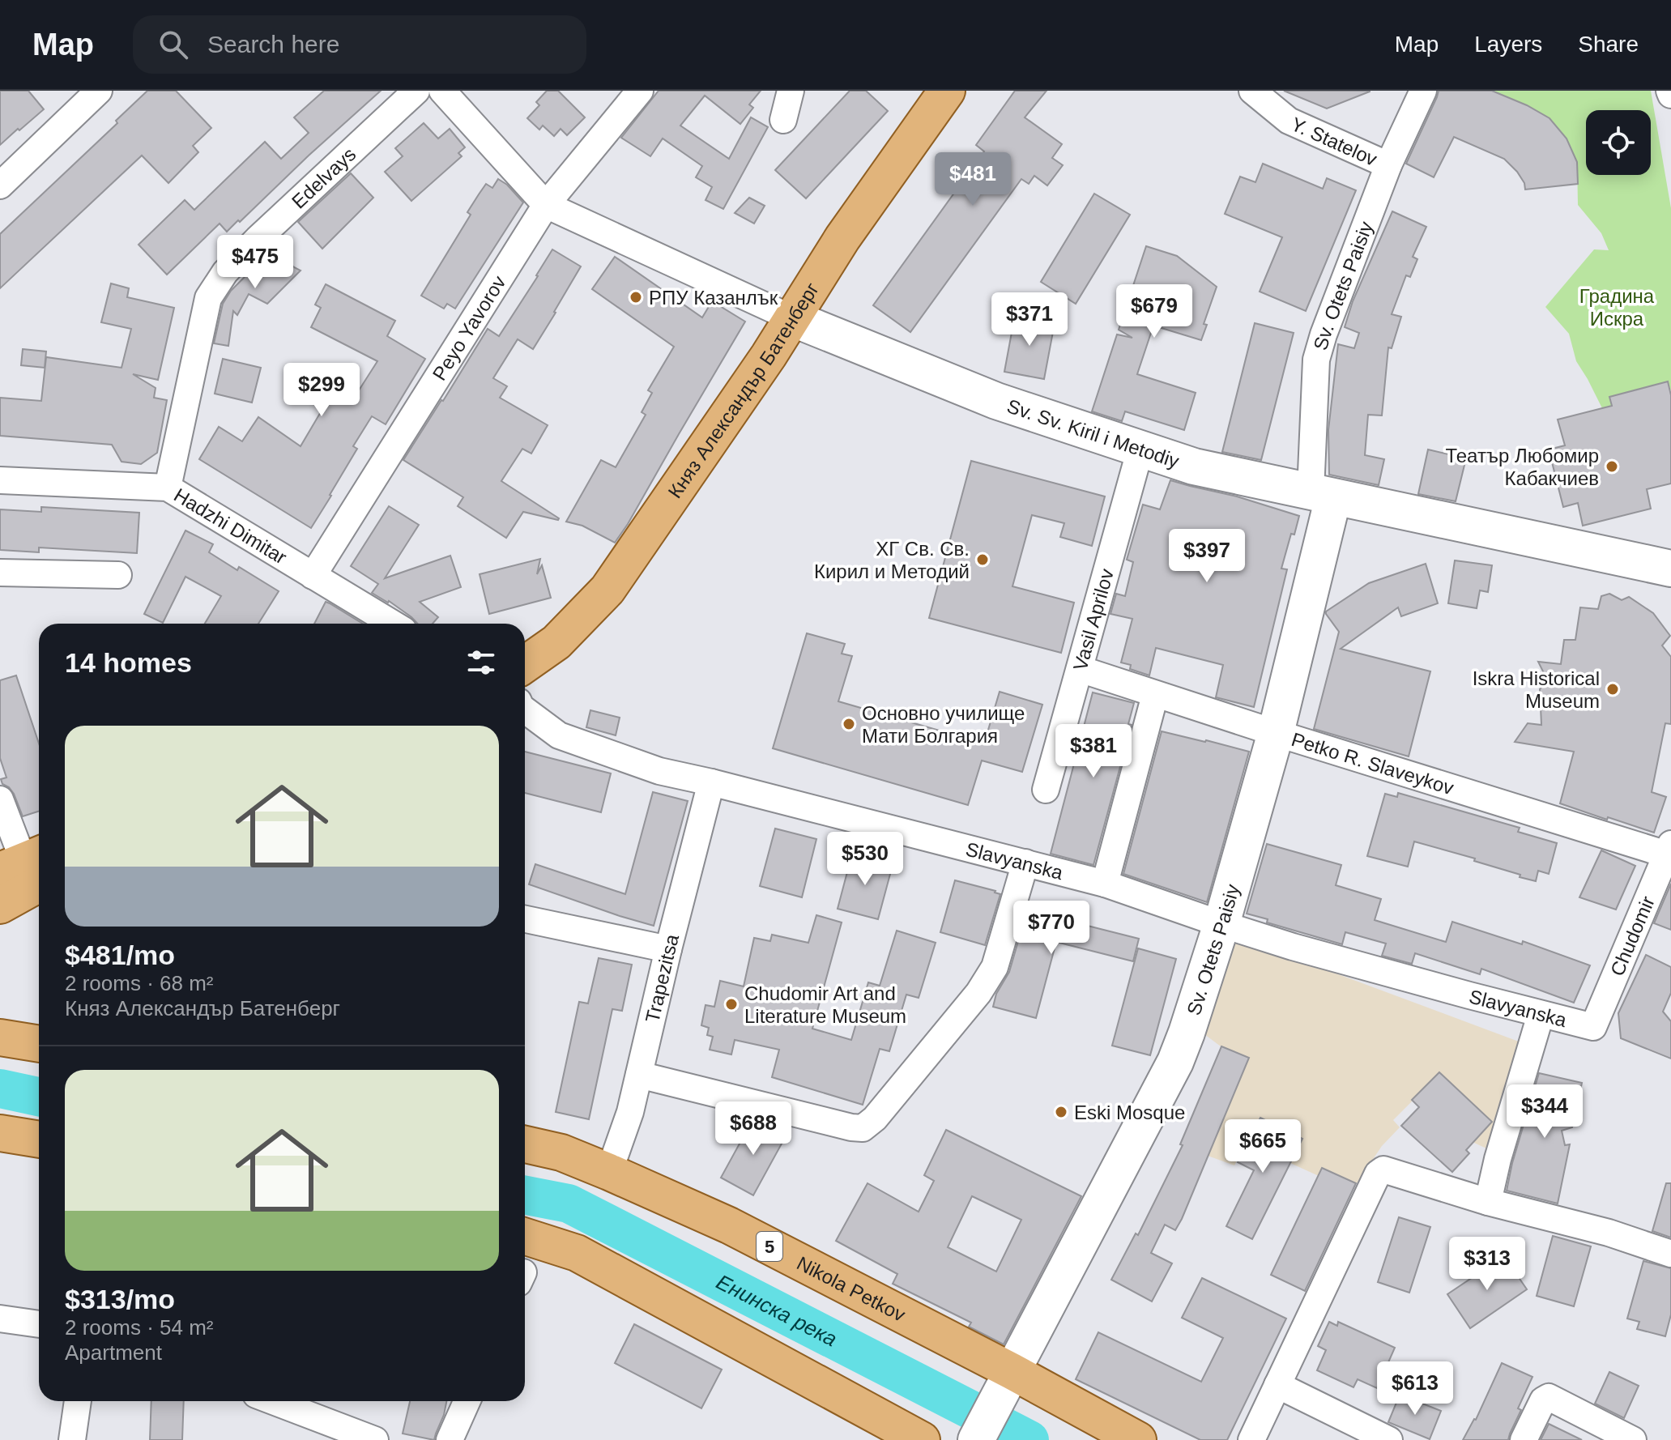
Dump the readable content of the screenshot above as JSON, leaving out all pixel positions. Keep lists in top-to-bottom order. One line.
{"streets":{"main road":["Княз Александър Батенберг","5","Nikola Petkov"],"street":["Y. Statelov","Edelvays","Sv. Otets Paisiy","Peyo Yavorov","Sv. Sv. Kiril i Metodiy","Hadzhi Dimitar","Vasil Aprilov","Petko R. Slaveykov","Slavyanska","Chudomir","Trapezitsa"]},"crossings":[["Y. Statelov","Sv. Otets Paisiy"],["Edelvays","Hadzhi Dimitar"],["Sv. Otets Paisiy","Sv. Sv. Kiril i Metodiy"],["Sv. Otets Paisiy","Petko R. Slaveykov"],["Sv. Otets Paisiy","Slavyanska"],["Sv. Otets Paisiy","Nikola Petkov"],["Peyo Yavorov","Sv. Sv. Kiril i Metodiy"],["Peyo Yavorov","Hadzhi Dimitar"],["Княз Александър Батенберг","Sv. Sv. Kiril i Metodiy"],["Sv. Sv. Kiril i Metodiy","Vasil Aprilov"],["Vasil Aprilov","Petko R. Slaveykov"],["Petko R. Slaveykov","Chudomir"],["Slavyanska","Chudomir"],["Slavyanska","Trapezitsa"],["Trapezitsa","Nikola Petkov"]],"water":["Енинска река"],"parks":["Градина Искра"],"places":["РПУ Казанлък","Театър Любомир Кабакчиев","ХГ Св. Св. Кирил и Методий","Iskra Historical Museum","Основно училище Мати Болгария","Chudomir Art and Literature Museum","Eski Mosque"],"page":{"header":"Map","search":"Search here","nav":["Map","Layers","Share"],"price":["$481","$475","$679","$371","$299","$397","$381","$530","$770","$344","$688","$665","$313","$613"],"heading":"14 homes","list":[{"name":"$481/mo","note":"2 rooms · 68 m² · Княз Александър Батенберг"},{"name":"$313/mo","note":"2 rooms · 54 m² · Apartment"}]}}
